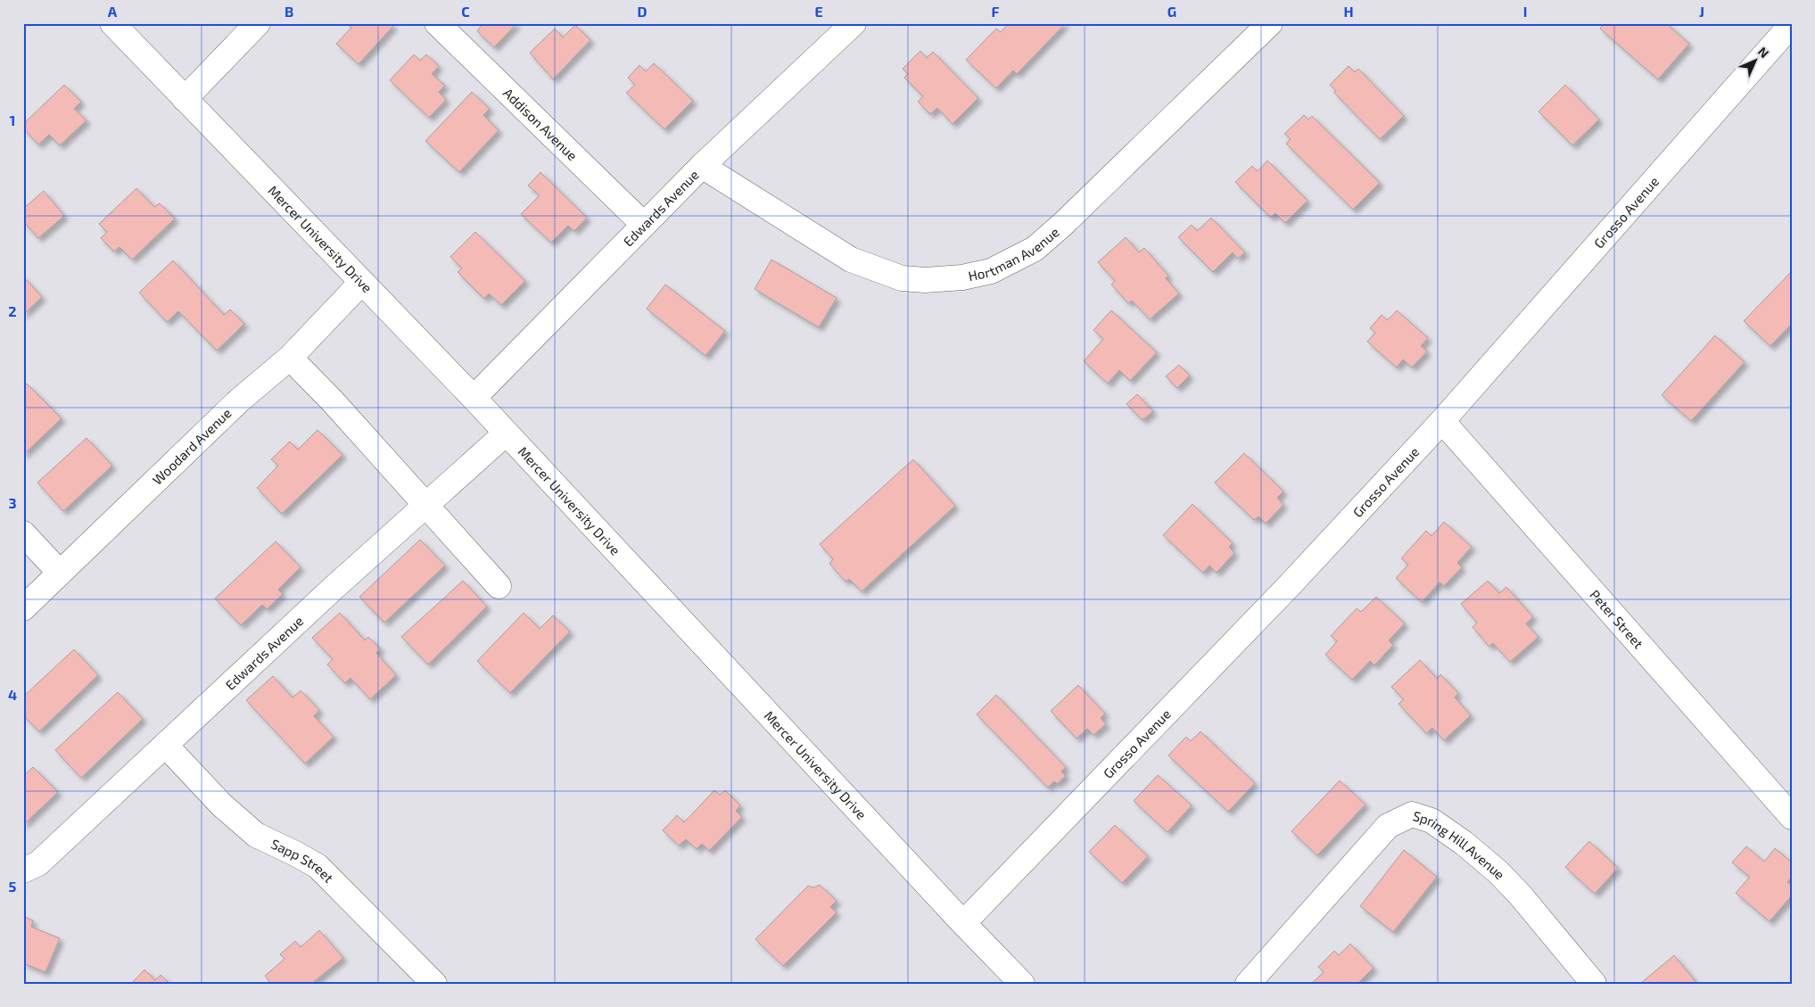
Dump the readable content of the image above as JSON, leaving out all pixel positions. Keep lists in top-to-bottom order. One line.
{"streets":{"street":["Addison Avenue","Edwards Avenue","Grosso Avenue","Mercer University Drive","Hortman Avenue","Woodard Avenue","Peter Street","Spring Hill Avenue","Sapp Street"]},"crossings":[["Addison Avenue","Edwards Avenue"],["Edwards Avenue","Mercer University Drive"],["Edwards Avenue","Hortman Avenue"],["Edwards Avenue","Sapp Street"],["Grosso Avenue","Mercer University Drive"],["Grosso Avenue","Peter Street"],["Mercer University Drive","Woodard Avenue"]],"north":"top right","grid":{"columns":["A","B","C","D","E","F","G","H","I","J"],"rows":["1","2","3","4","5"]}}
